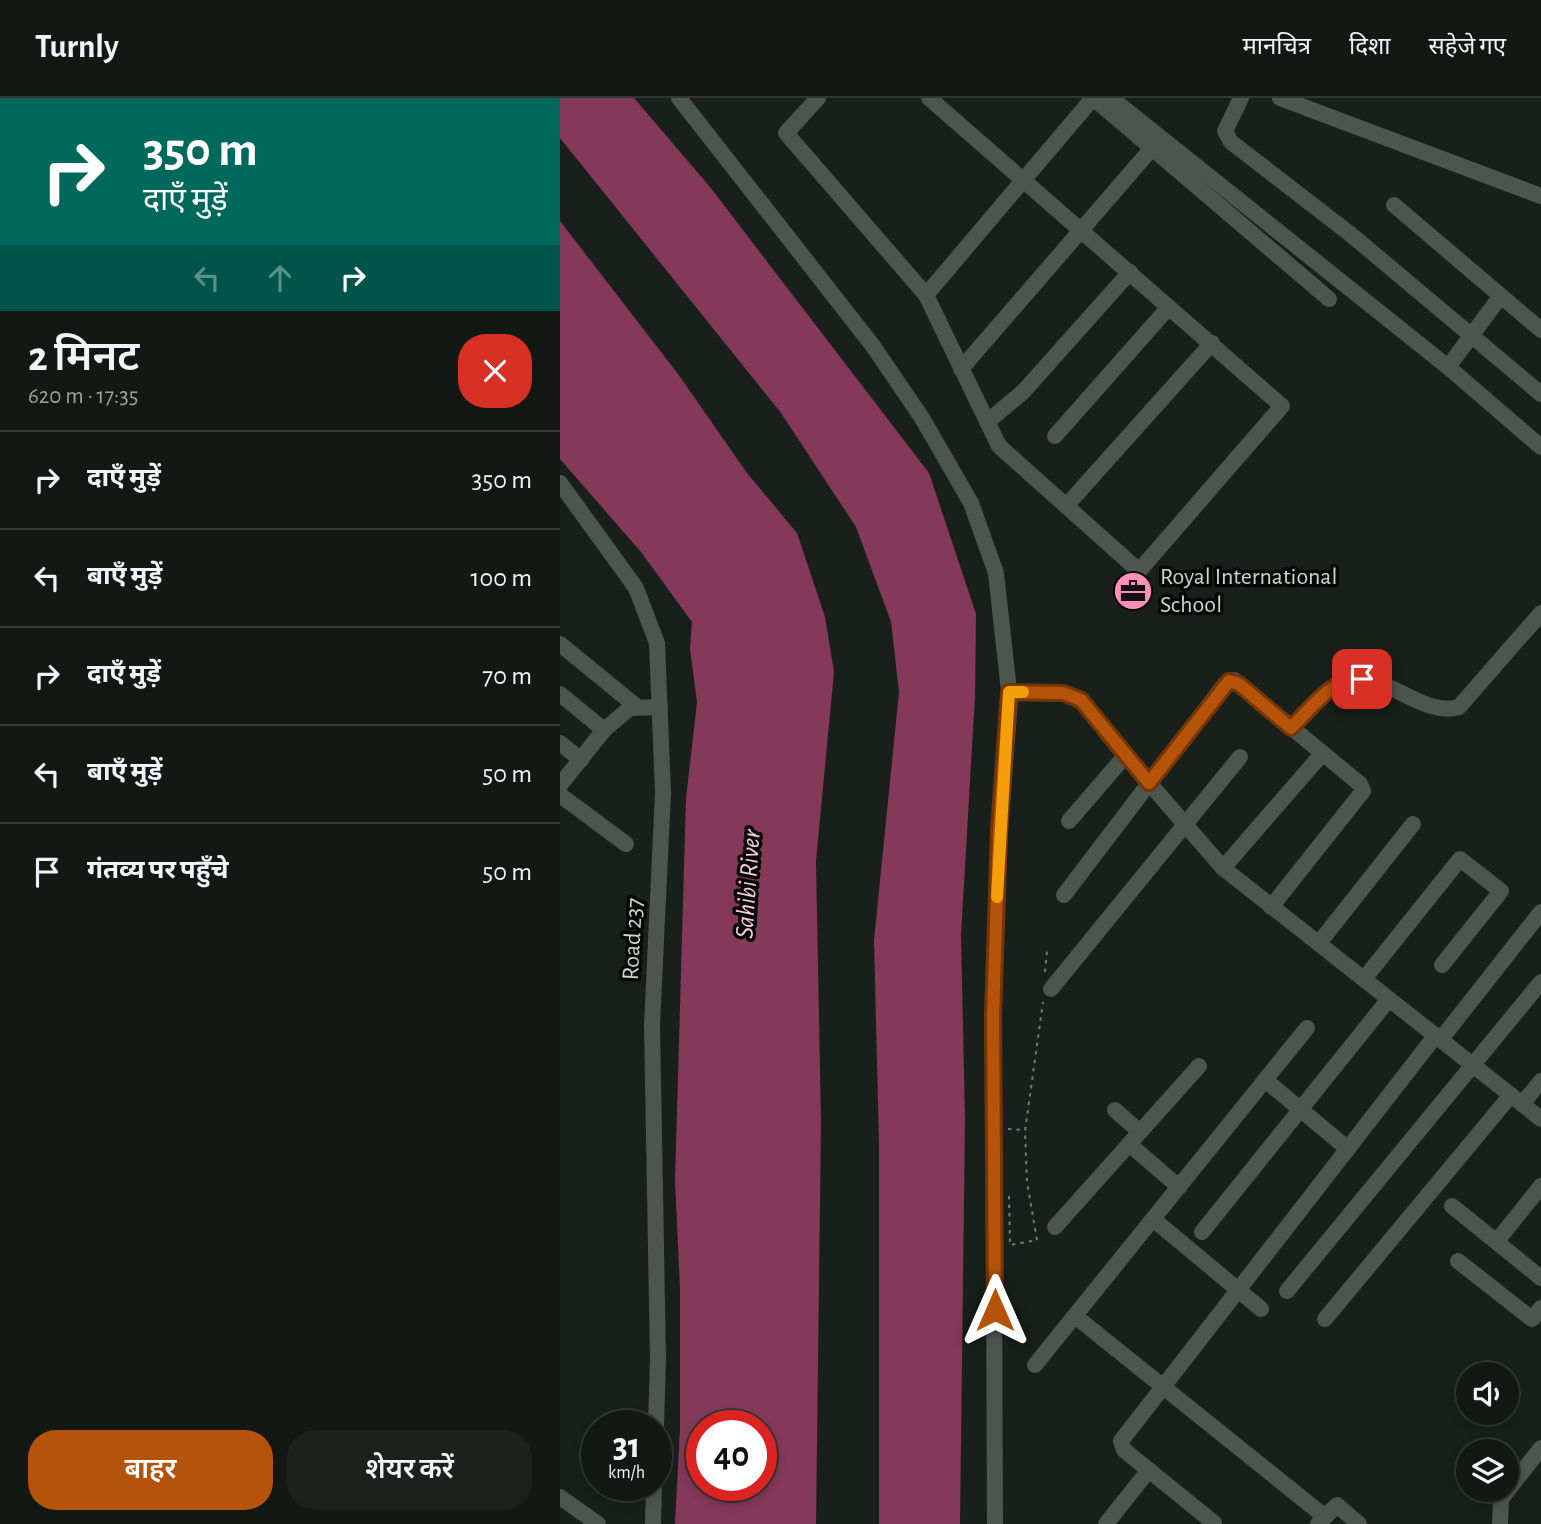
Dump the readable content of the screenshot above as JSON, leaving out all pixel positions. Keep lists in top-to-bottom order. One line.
{"streets":{"street":["Road 237"]},"water":["Sahibi River"],"places":{"office":["Royal International School"]},"page":{"header":"Turnly","nav":["मानचित्र","दिशा","सहेजे गए"],"turn":["350 m","दाएँ मुड़ें"],"heading":["2 मिनट","620 m · 17:35"],"list":[{"name":"दाएँ मुड़ें","value":"350 m"},{"name":"बाएँ मुड़ें","value":"100 m"},{"name":"दाएँ मुड़ें","value":"70 m"},{"name":"बाएँ मुड़ें","value":"50 m"},{"name":"गंतव्य पर पहुँचे","value":"50 m"}],"speed":"31 km/h","limit":"40","buttons":["बाहर","शेयर करें"]}}
